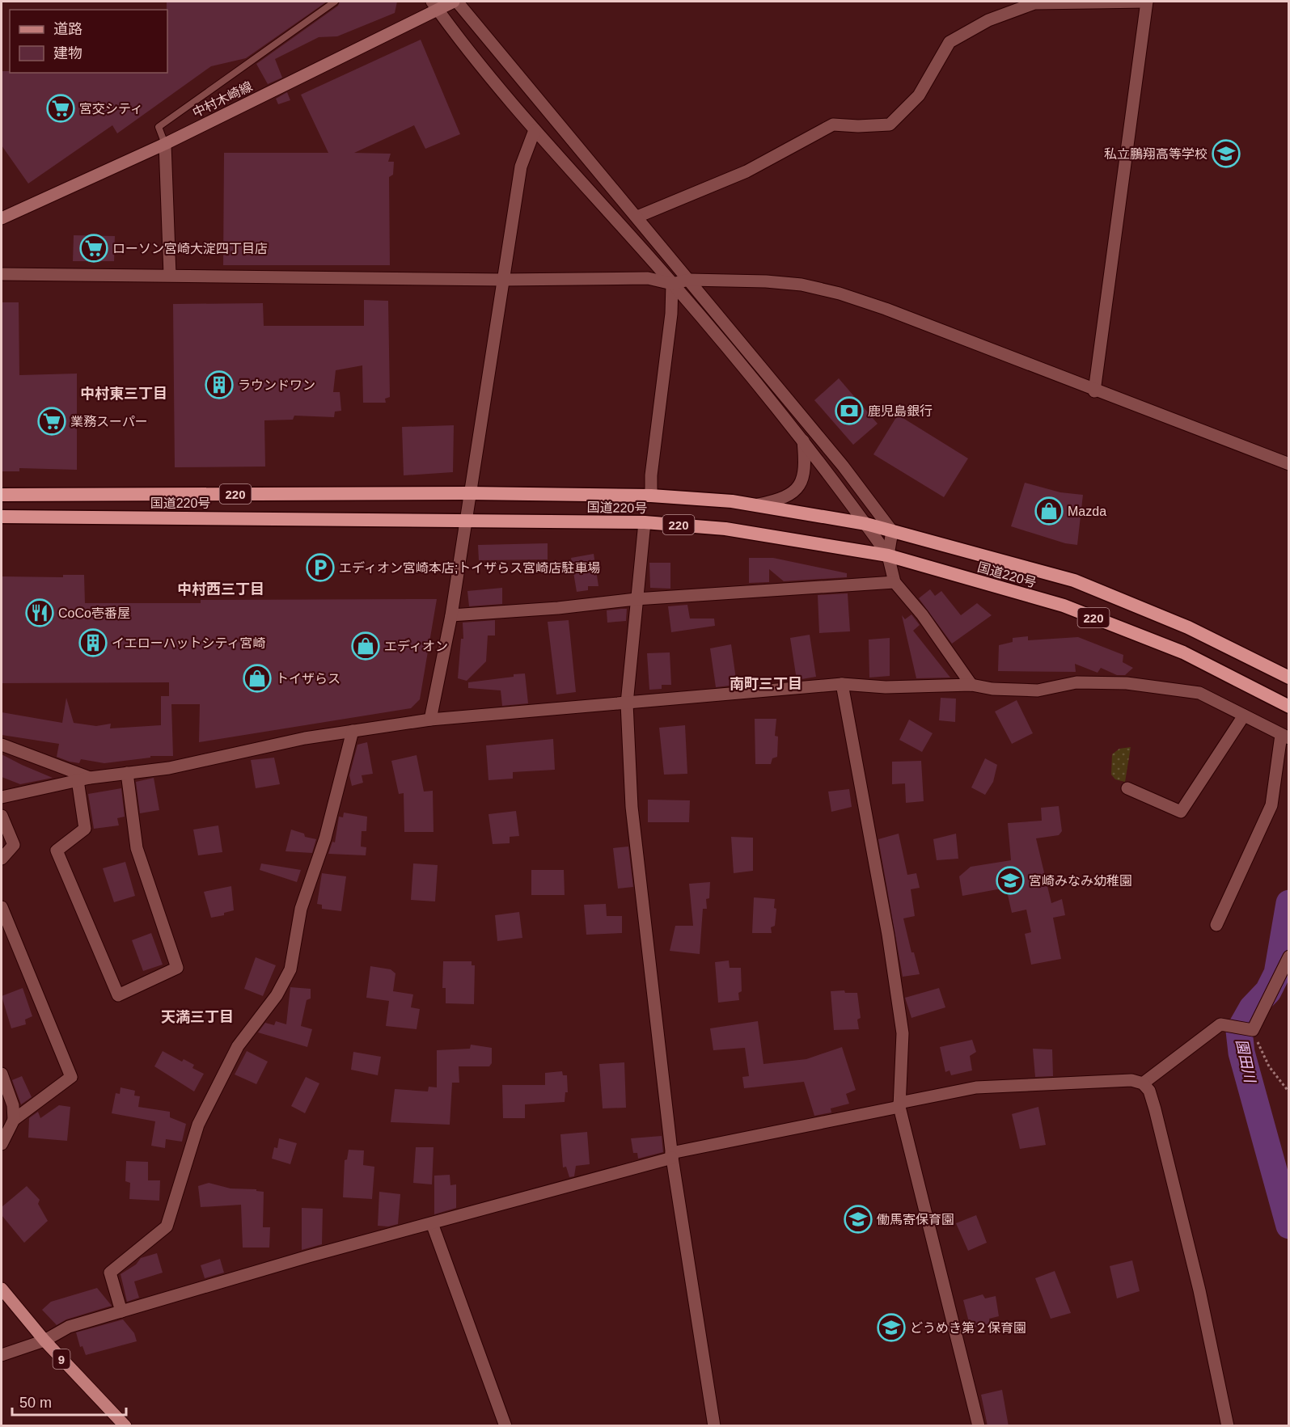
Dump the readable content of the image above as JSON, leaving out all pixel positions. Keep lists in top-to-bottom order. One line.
{"streets":{"highway":["220","国道220号"],"main road":["中村木崎線","9"]},"districts":["中村東三丁目","中村西三丁目","南町三丁目","天満三丁目"],"water":["園田川"],"places":{"supermarket":["宮交シティ","ローソン宮崎大淀四丁目店","業務スーパー"],"school or university":["私立鵬翔高等学校","宮崎みなみ幼稚園","働馬寄保育園","どうめき第２保育園"],"building":["ラウンドワン","イエローハットシティ宮崎"],"bank":["鹿児島銀行"],"shop":["Mazda","エディオン","トイザらス"],"parking":["エディオン宮崎本店;トイザらス宮崎店駐車場"],"restaurant":["CoCo壱番屋"]},"legend":["道路","建物"],"scale_bar":"50 m"}
